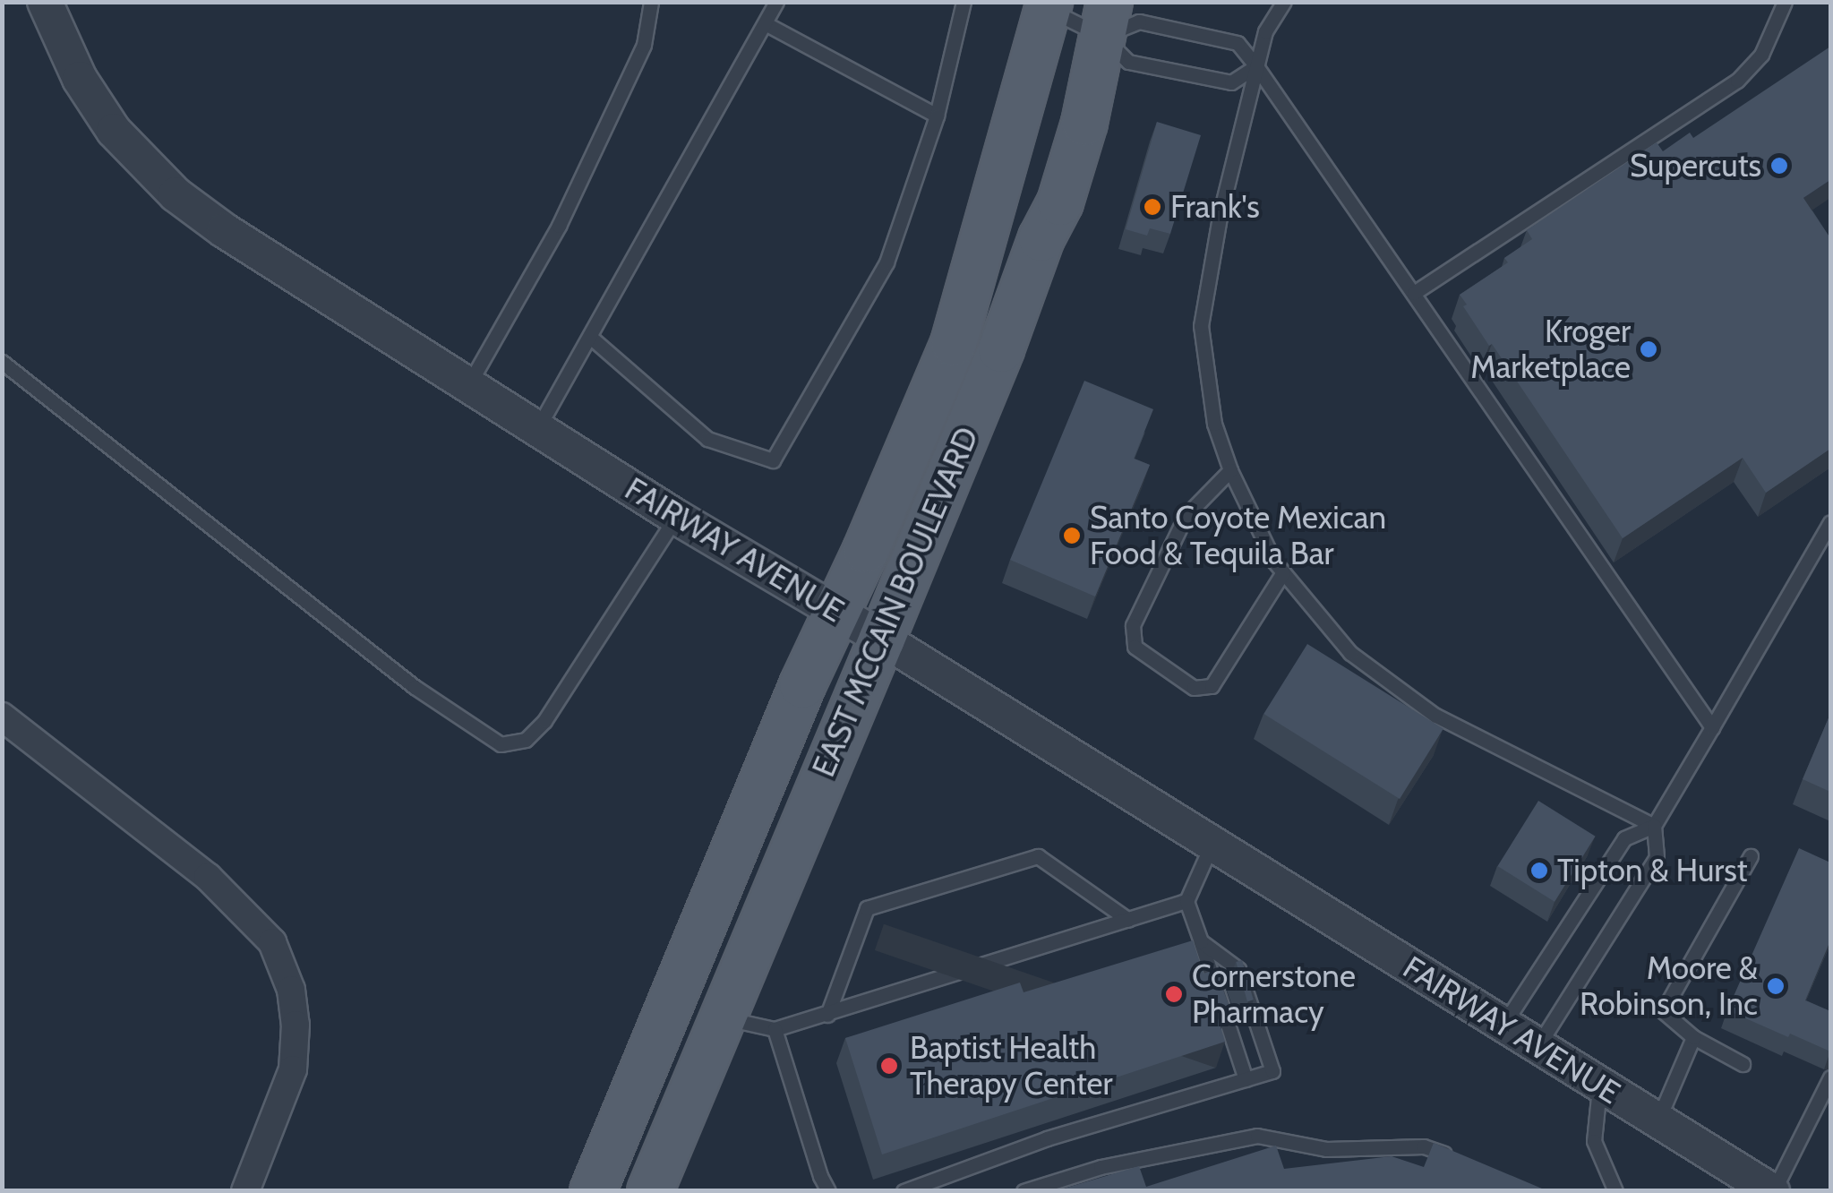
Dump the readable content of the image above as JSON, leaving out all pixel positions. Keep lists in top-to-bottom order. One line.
{"streets":{"main road":["EAST MCCAIN BOULEVARD"],"street":["FAIRWAY AVENUE"]},"crossings":[["FAIRWAY AVENUE","EAST MCCAIN BOULEVARD"]],"places":["Supercuts","Frank's","Kroger Marketplace","Santo Coyote Mexican Food & Tequila Bar","Tipton & Hurst","Moore & Robinson, Inc","Cornerstone Pharmacy","Baptist Health Therapy Center"]}
